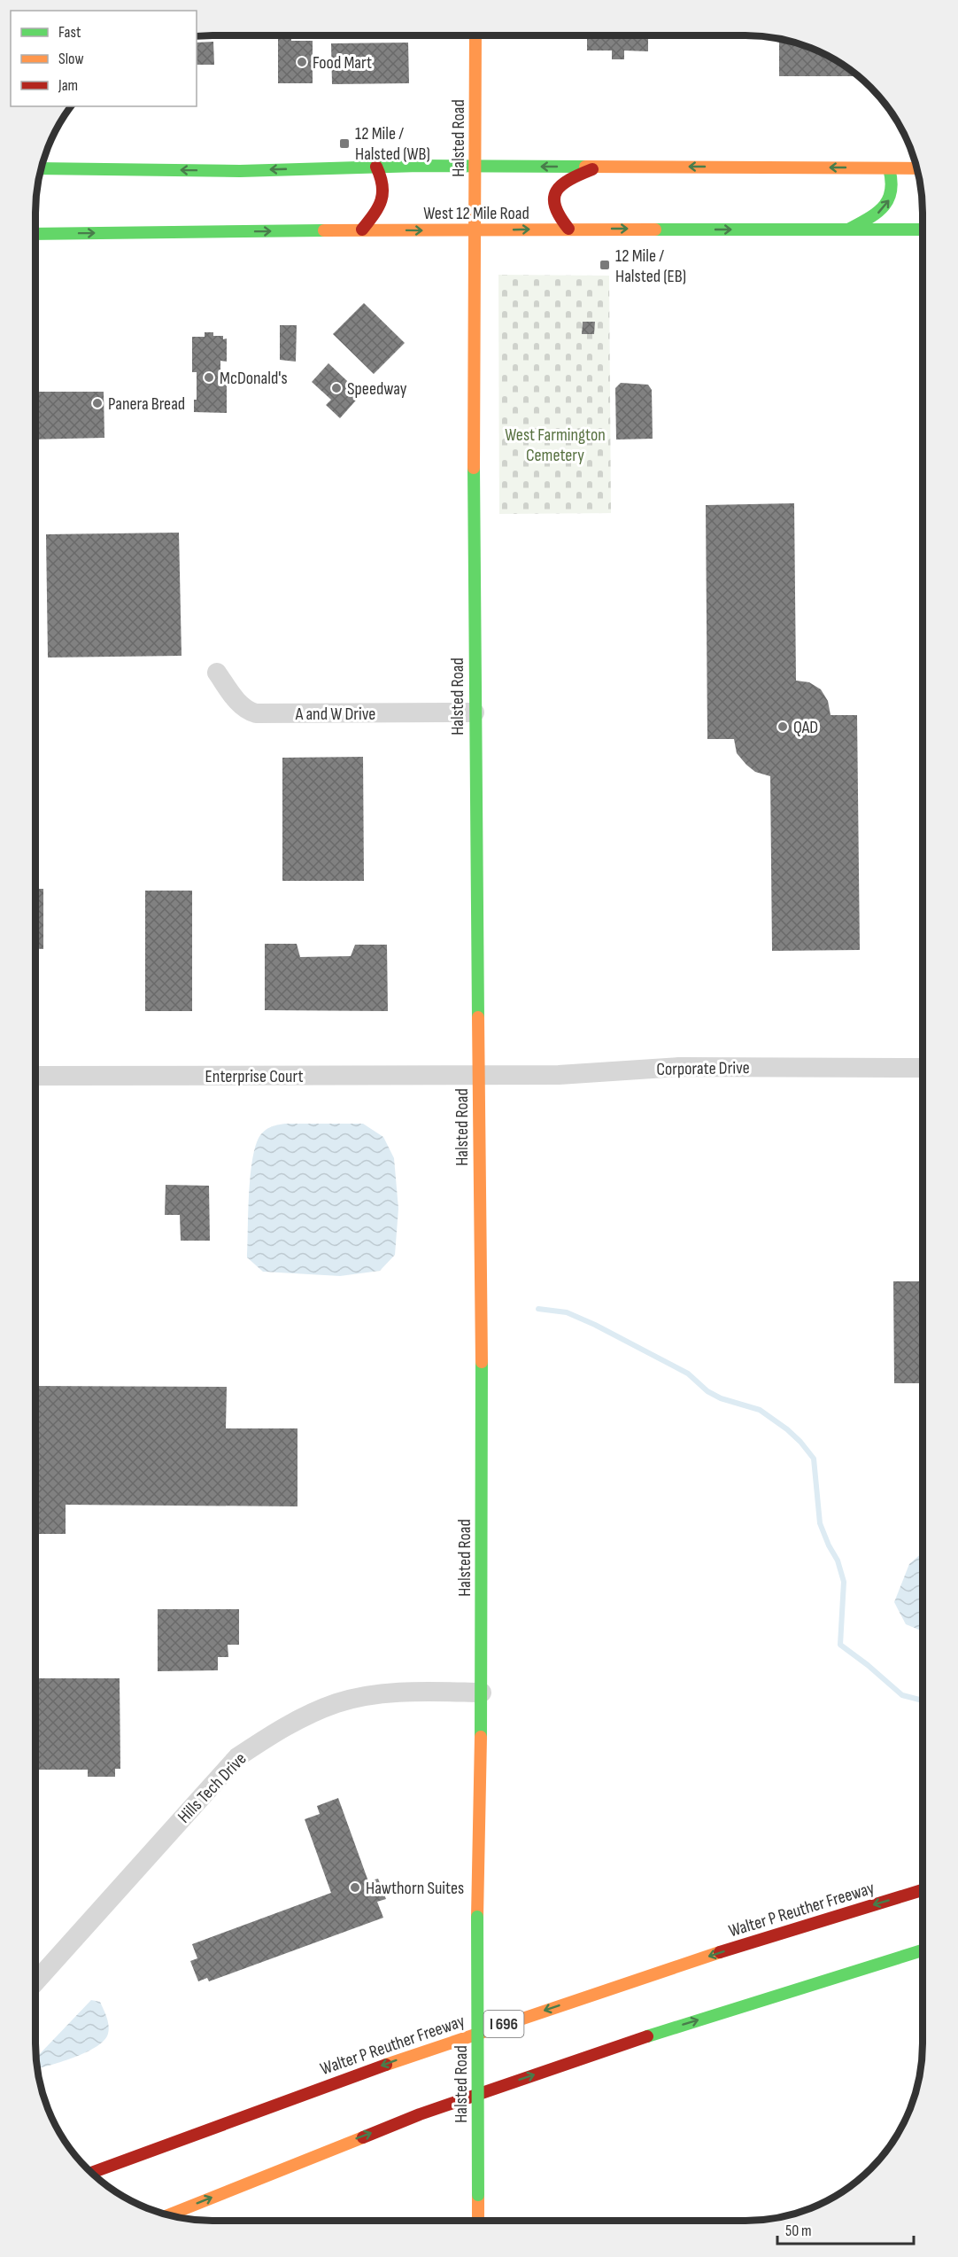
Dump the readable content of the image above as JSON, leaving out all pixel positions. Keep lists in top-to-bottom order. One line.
{"streets":{"main road":["Halsted Road","West 12 Mile Road","Walter P Reuther Freeway","I 696"],"street":["A and W Drive","Corporate Drive","Enterprise Court","Hills Tech Drive"]},"crossings":[["Halsted Road","West 12 Mile Road"],["Halsted Road","A and W Drive"],["Halsted Road","Corporate Drive"],["Halsted Road","Enterprise Court"],["Halsted Road","Hills Tech Drive"],["Corporate Drive","Enterprise Court"]],"parks":["West Farmington Cemetery"],"places":{"other":["Food Mart","McDonald's","Speedway","Panera Bread","QAD","Hawthorn Suites"],"transit":["12 Mile / Halsted (WB)","12 Mile / Halsted (EB)"]},"legend":["Fast","Slow","Jam"],"scale_bar":"50 m"}
